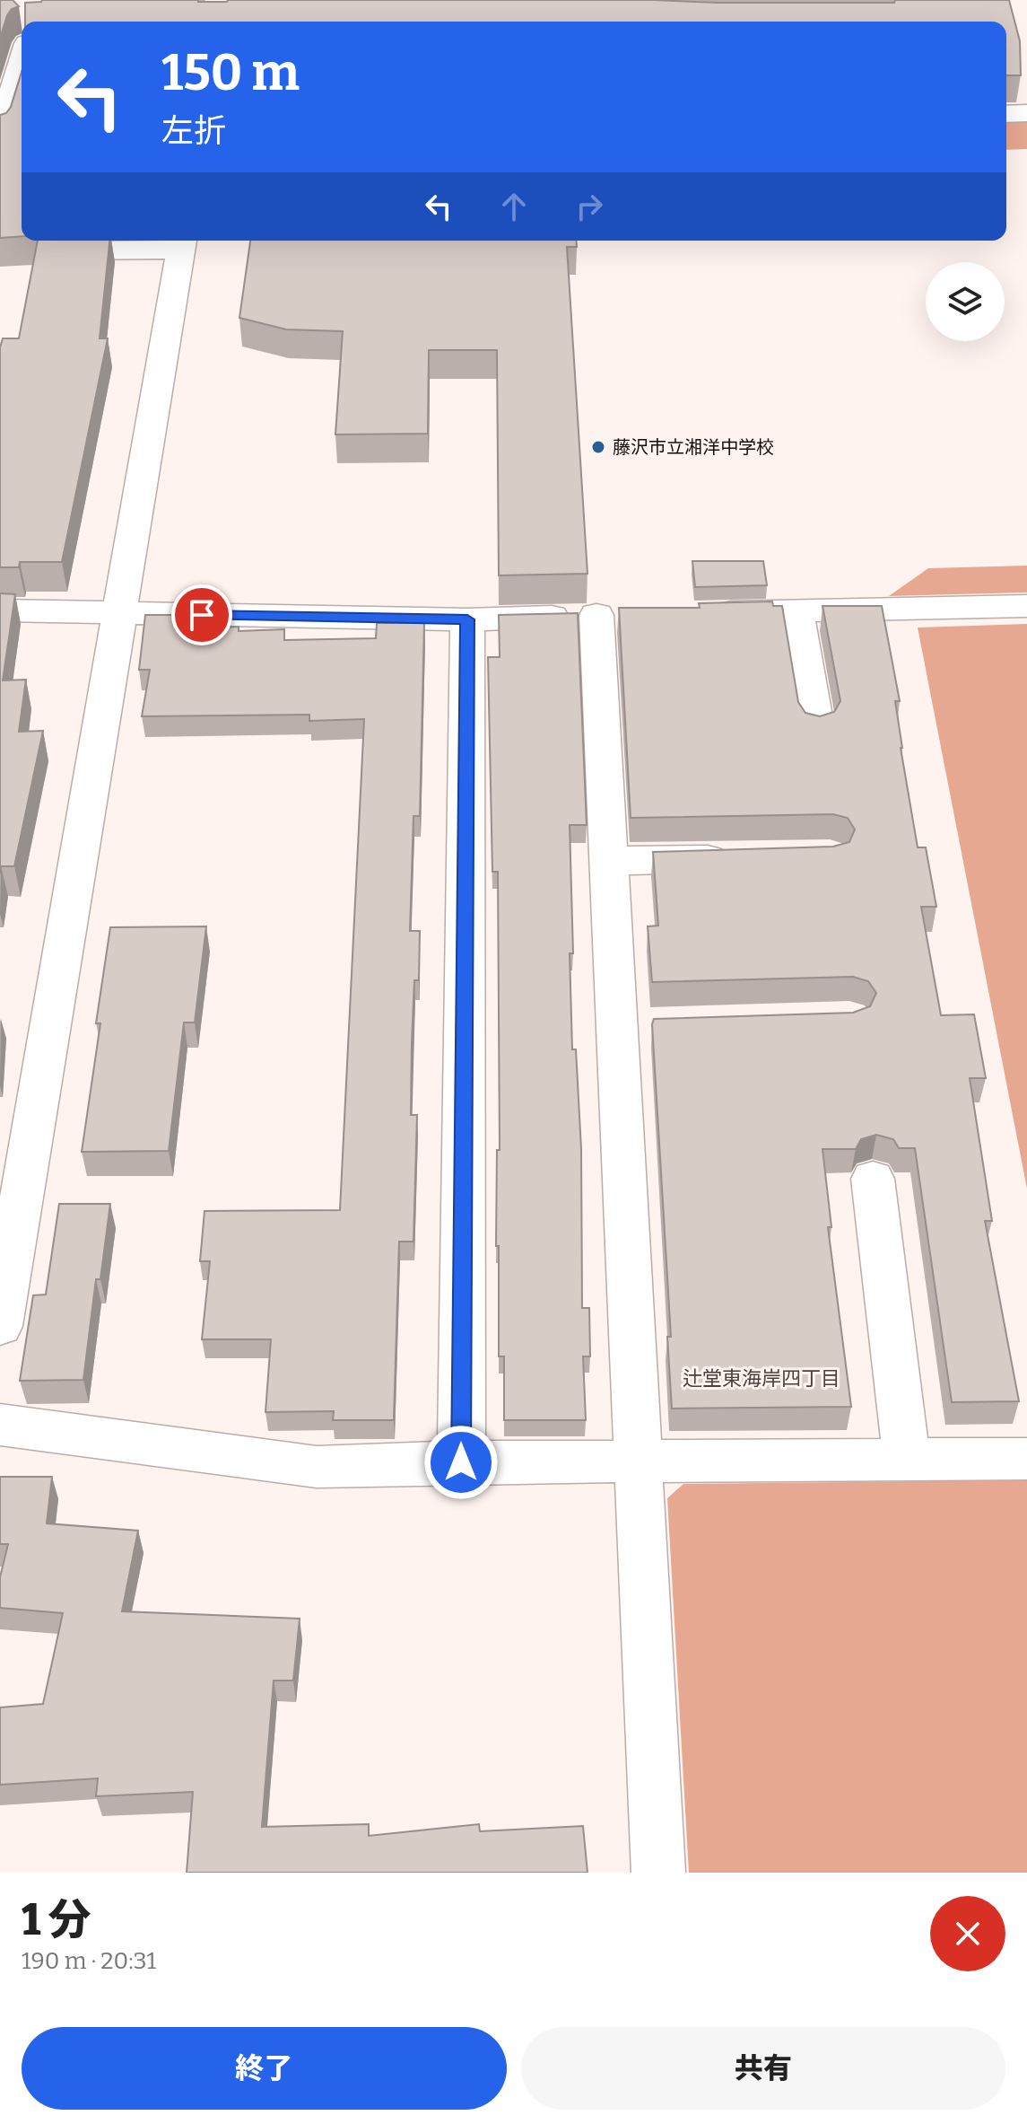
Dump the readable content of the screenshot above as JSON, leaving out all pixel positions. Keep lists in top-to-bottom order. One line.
{"districts":["辻堂東海岸四丁目"],"places":["藤沢市立湘洋中学校"],"page":{"turn":["150 m","左折"],"heading":["1 分","190 m · 20:31"],"buttons":["終了","共有"]}}
